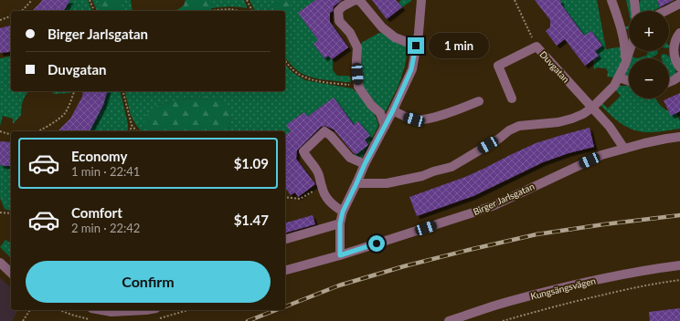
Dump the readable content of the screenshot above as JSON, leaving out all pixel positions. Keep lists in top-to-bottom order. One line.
{"streets":{"street":["Duvgatan","Birger Jarlsgatan","Kungsängsvägen"]},"crossings":[["Duvgatan","Birger Jarlsgatan"]],"page":{"map_buttons":["+","−"],"banner":["Birger Jarlsgatan","Duvgatan"],"bubble":"1 min","list":[{"name":"Economy","note":"1 min · 22:41","value":"$1.09"},{"name":"Comfort","note":"2 min · 22:42","value":"$1.47"}],"buttons":"Confirm"}}
